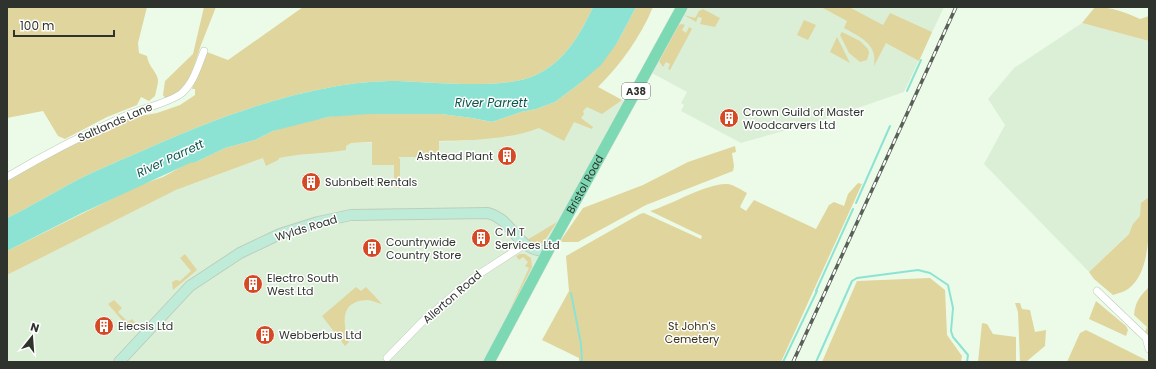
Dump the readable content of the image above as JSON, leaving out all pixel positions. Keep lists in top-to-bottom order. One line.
{"streets":{"main road":["A38","Bristol Road"],"street":["Saltlands Lane","Wylds Road","Allerton Road"]},"crossings":[["Wylds Road","Allerton Road"]],"water":["River Parrett"],"parks":["St John's Cemetery"],"places":{"building":["Crown Guild of Master Woodcarvers Ltd","Ashtead Plant","Subnbelt Rentals","C M T Services Ltd","Countrywide Country Store","Electro South West Ltd","Elecsis Ltd","Webberbus Ltd"]},"scale_bar":"100 m","north":"top"}
